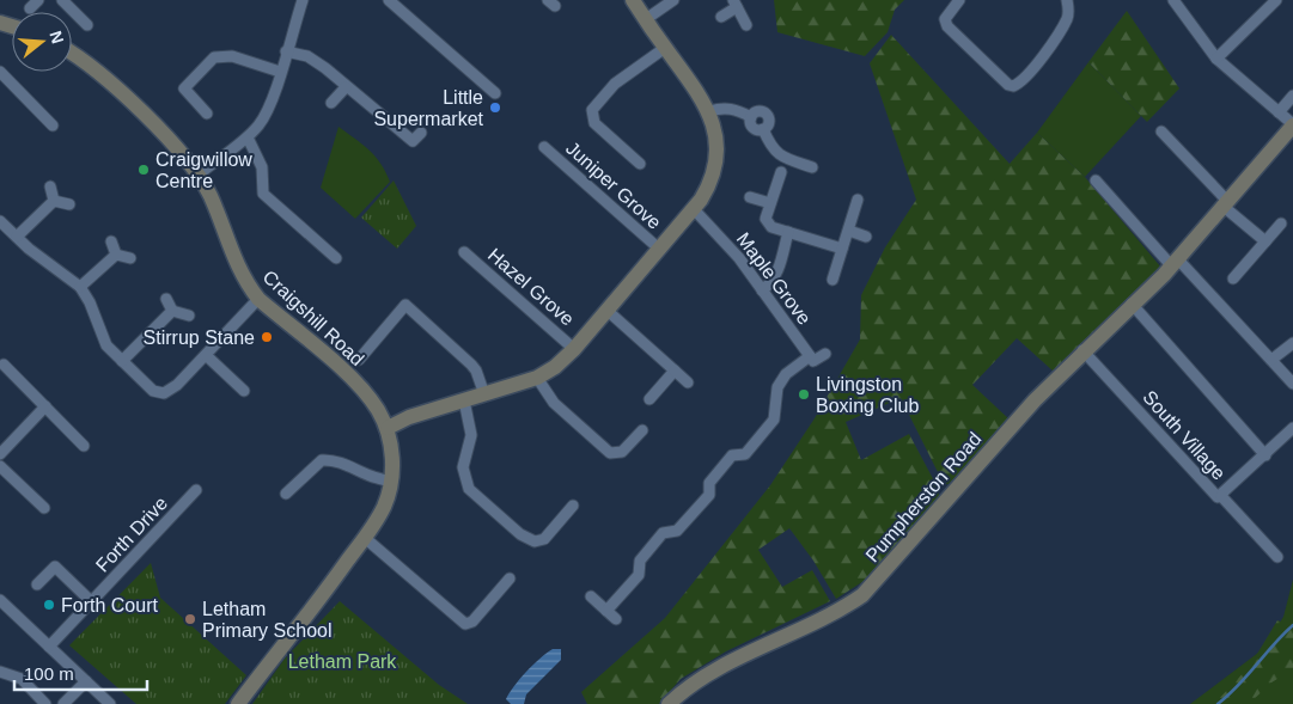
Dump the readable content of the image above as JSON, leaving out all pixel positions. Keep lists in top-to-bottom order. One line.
{"streets":{"street":["Juniper Grove","Maple Grove","Hazel Grove","Craigshill Road","South Village","Pumpherston Road","Forth Drive"]},"crossings":[["South Village","Pumpherston Road"]],"parks":["Letham Park"],"places":["Little Supermarket","Craigwillow Centre","Stirrup Stane","Livingston Boxing Club","Forth Court","Letham Primary School"],"scale_bar":"100 m","north":"right"}
